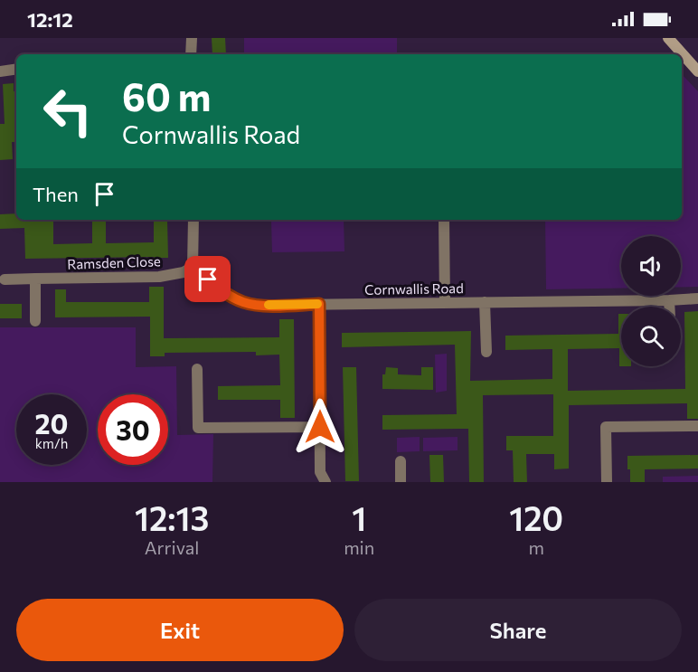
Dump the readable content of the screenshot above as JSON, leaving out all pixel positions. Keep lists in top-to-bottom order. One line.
{"streets":{"street":["Ramsden Close","Cornwallis Road"]},"crossings":[["Ramsden Close","Cornwallis Road"]],"page":{"status":"12:12","turn":["60 m","Cornwallis Road"],"then":"Then","speed":"20 km/h","limit":"30","eta":["12:13","Arrival","1","min","120","m"],"buttons":["Exit","Share"]}}
